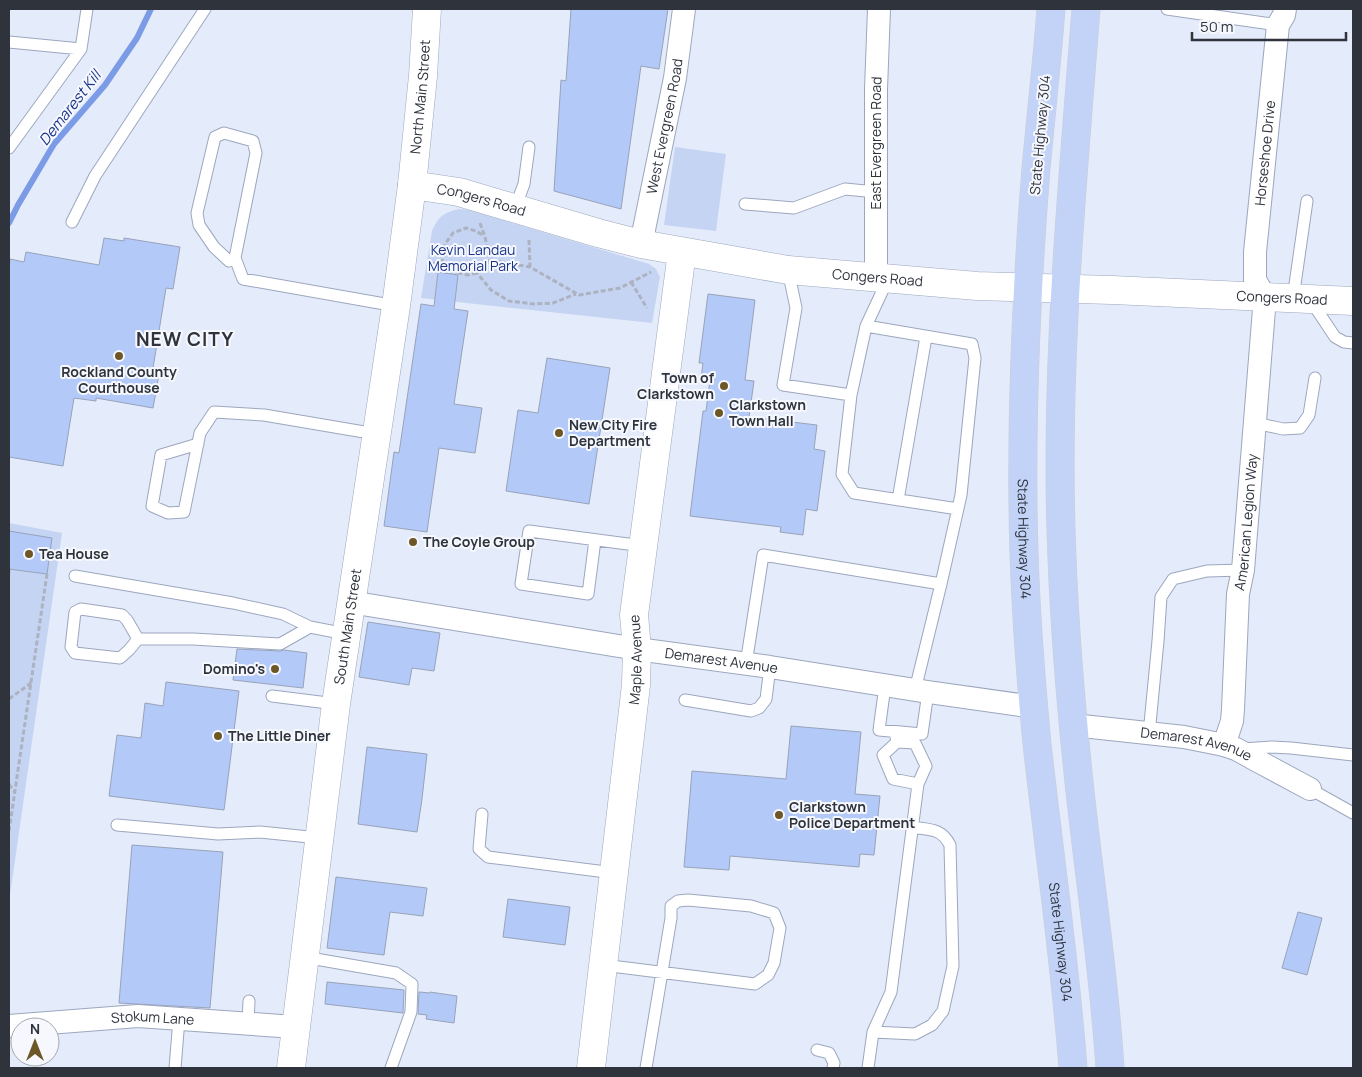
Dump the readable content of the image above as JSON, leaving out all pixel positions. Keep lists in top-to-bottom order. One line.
{"streets":{"main road":["State Highway 304"],"street":["North Main Street","West Evergreen Road","East Evergreen Road","Horseshoe Drive","Congers Road","American Legion Way","South Main Street","Maple Avenue","Demarest Avenue","Stokum Lane"]},"crossings":[["North Main Street","Congers Road"],["North Main Street","South Main Street"],["West Evergreen Road","Congers Road"],["State Highway 304","Congers Road"],["State Highway 304","Demarest Avenue"],["East Evergreen Road","Congers Road"],["Horseshoe Drive","Congers Road"],["Horseshoe Drive","American Legion Way"],["Congers Road","American Legion Way"],["Congers Road","South Main Street"],["Congers Road","Maple Avenue"],["American Legion Way","Demarest Avenue"],["South Main Street","Demarest Avenue"],["South Main Street","Stokum Lane"],["Maple Avenue","Demarest Avenue"]],"districts":["NEW CITY"],"water":["Demarest Kill"],"parks":["Kevin Landau Memorial Park"],"places":["Rockland County Courthouse","Town of Clarkstown","Clarkstown Town Hall","New City Fire Department","The Coyle Group","Tea House","Domino's","The Little Diner","Clarkstown Police Department"],"scale_bar":"50 m","north":"top"}
